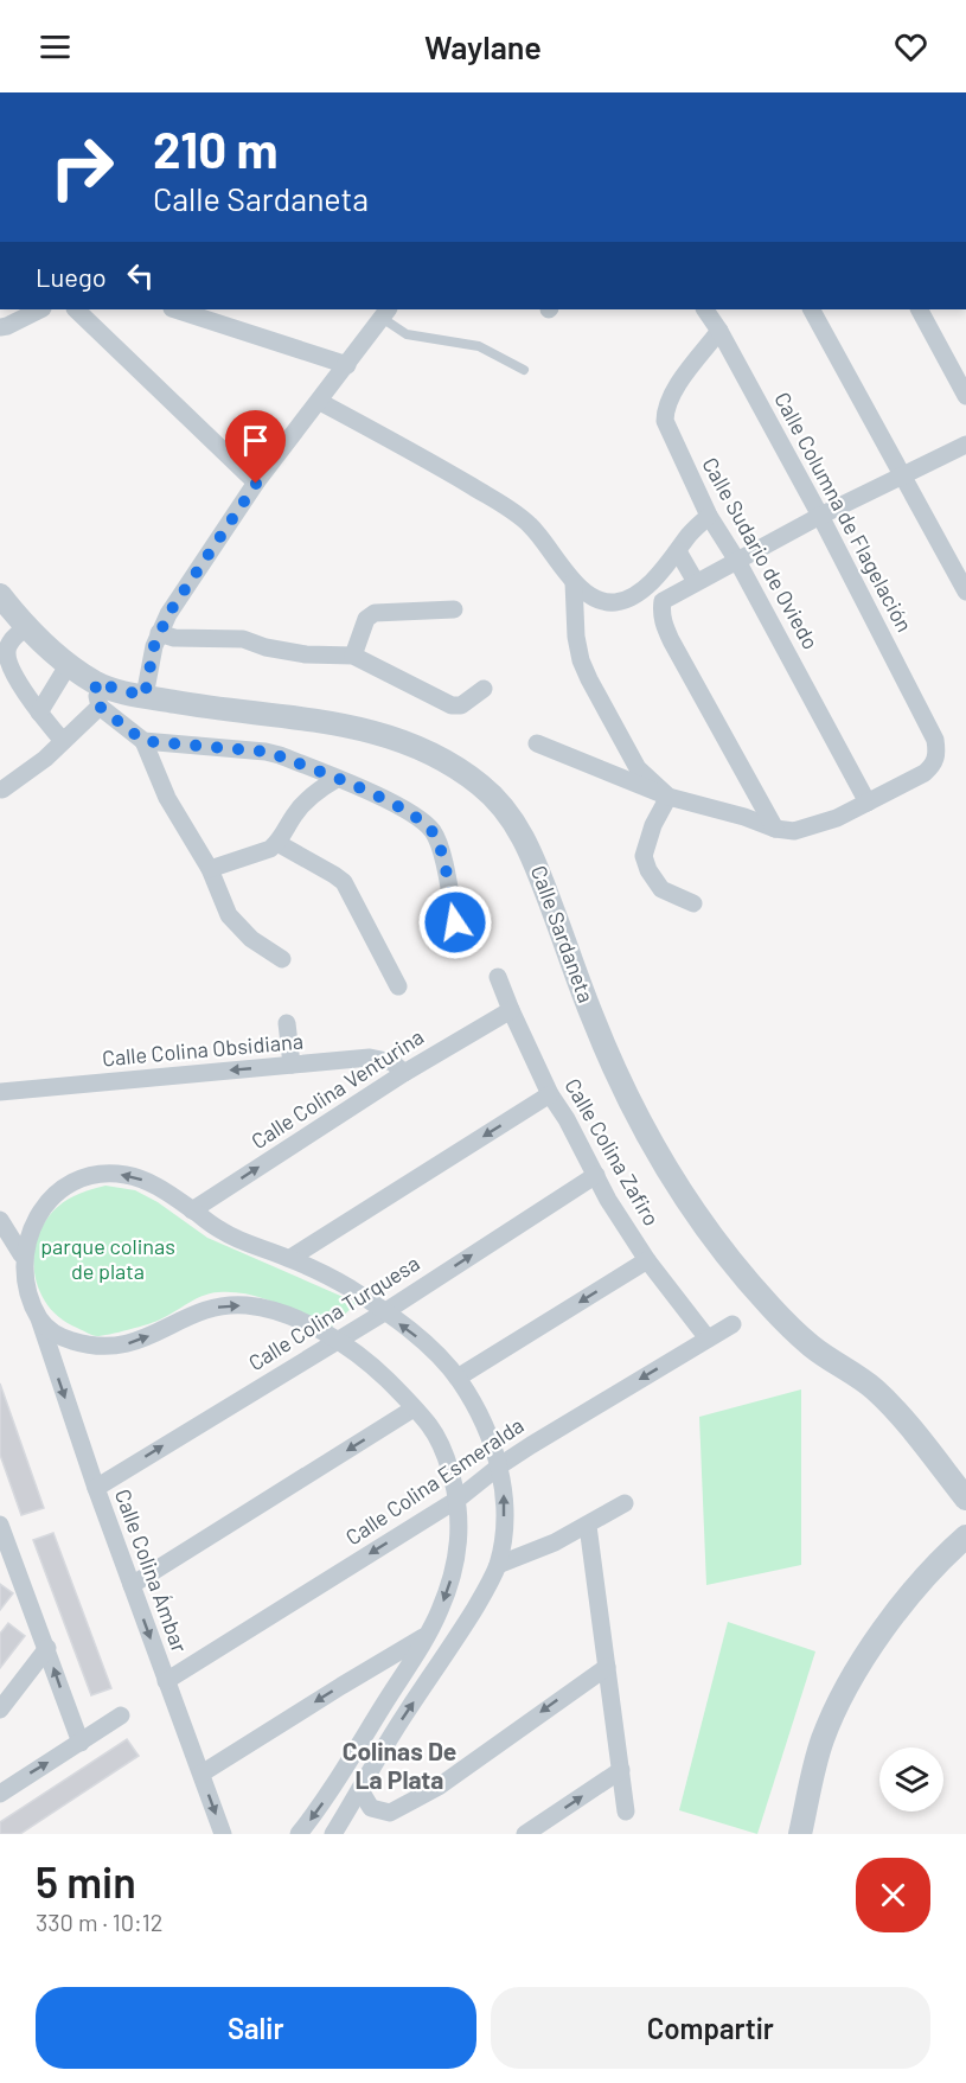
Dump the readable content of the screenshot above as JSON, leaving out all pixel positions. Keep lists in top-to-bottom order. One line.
{"streets":{"street":["Calle Columna de Flagelación","Calle Sudario de Oviedo","Calle Sardaneta","Calle Colina Obsidiana","Calle Colina Venturina","Calle Colina Zafiro","Calle Colina Turquesa","Calle Colina Esmeralda","Calle Colina Ámbar"]},"crossings":[["Calle Columna de Flagelación","Calle Sudario de Oviedo"],["Calle Colina Obsidiana","Calle Colina Venturina"],["Calle Colina Venturina","Calle Colina Zafiro"],["Calle Colina Zafiro","Calle Colina Turquesa"],["Calle Colina Zafiro","Calle Colina Esmeralda"],["Calle Colina Turquesa","Calle Colina Ámbar"],["Calle Colina Esmeralda","Calle Colina Ámbar"]],"one_way":["Calle Colina Obsidiana","Calle Colina Ámbar"],"districts":["Colinas De La Plata"],"parks":["parque colinas de plata"],"page":{"header":"Waylane","turn":["210 m","Calle Sardaneta"],"then":"Luego","heading":["5 min","330 m · 10:12"],"buttons":["Salir","Compartir"]}}
